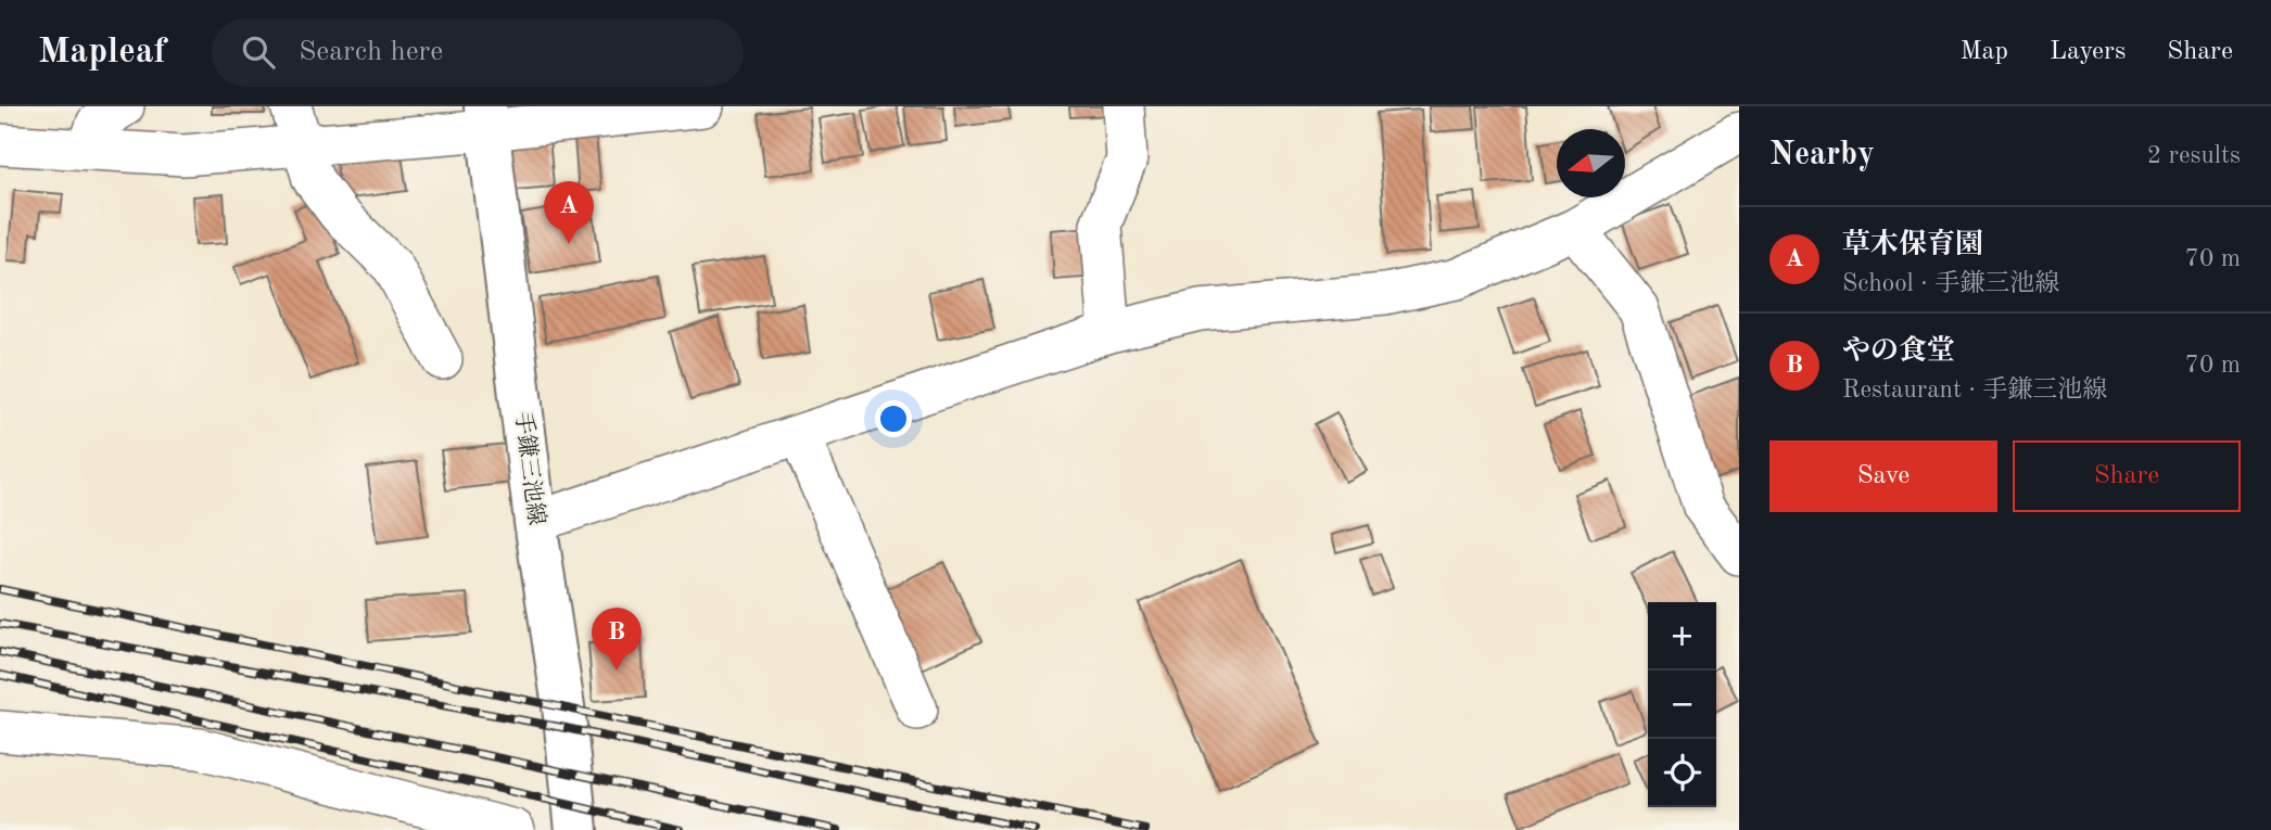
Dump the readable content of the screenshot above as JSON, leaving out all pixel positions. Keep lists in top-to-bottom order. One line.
{"streets":{"main road":["手鎌三池線"]},"north":"left","page":{"header":"Mapleaf","search":"Search here","nav":["Map","Layers","Share"],"heading":["Nearby","2 results"],"pins":["A","B"],"list":[{"mark":"A","name":"草木保育園","note":"School · 手鎌三池線","value":"70 m"},{"mark":"B","name":"やの食堂","note":"Restaurant · 手鎌三池線","value":"70 m"}],"buttons":["Save","Share"],"map_buttons":["+","−"]}}
